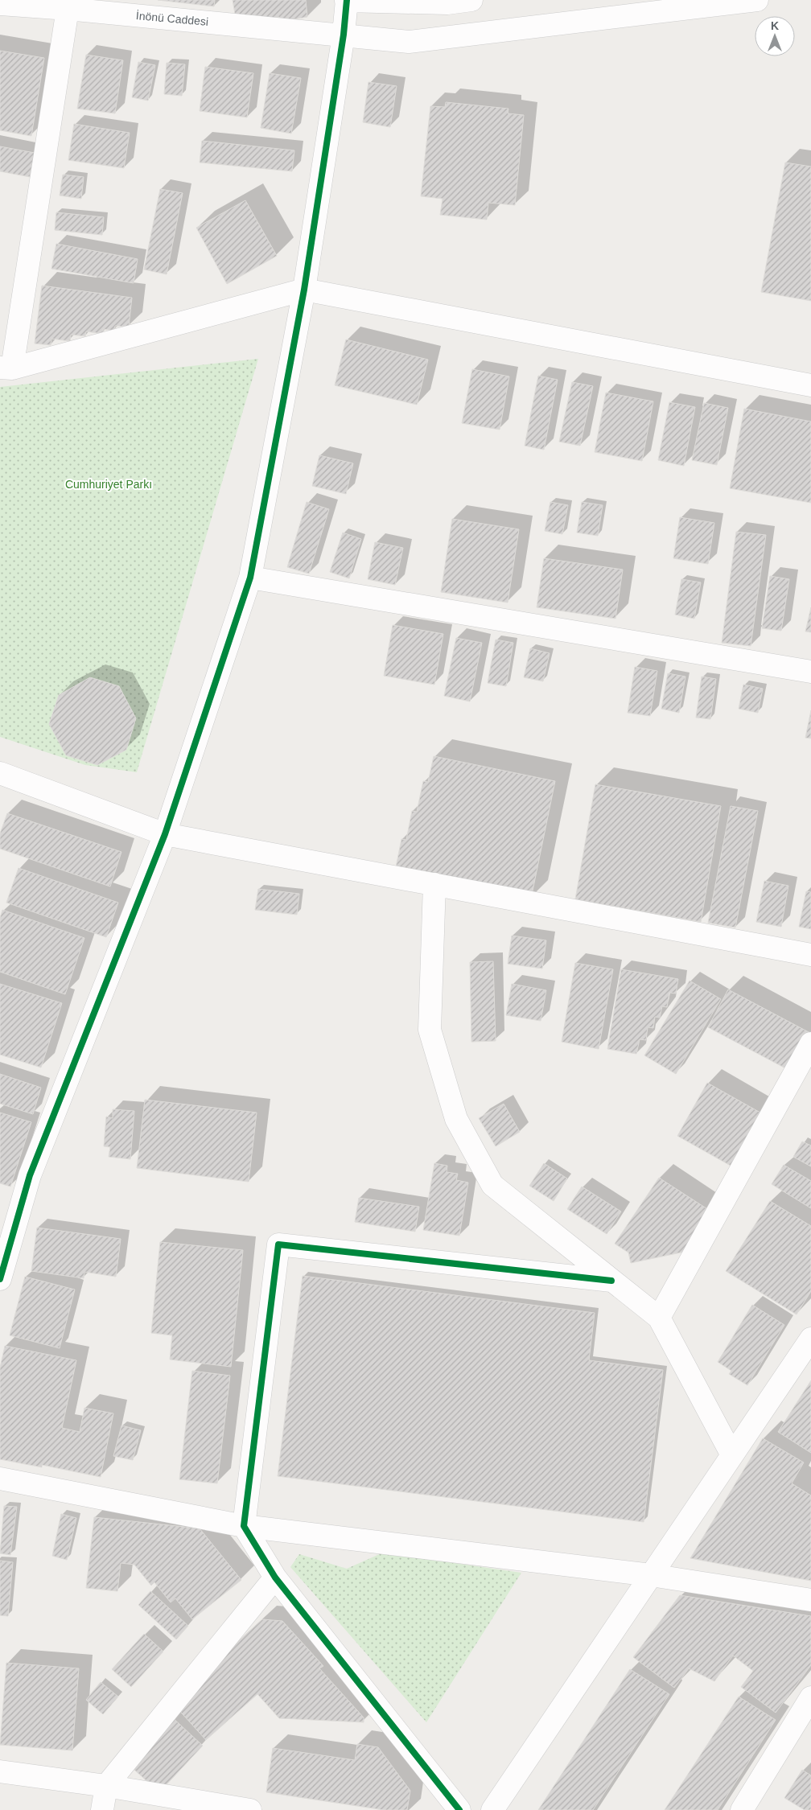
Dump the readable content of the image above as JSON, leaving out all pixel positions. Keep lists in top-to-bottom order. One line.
{"streets":{"street":["İnönü Caddesi"]},"parks":["Cumhuriyet Parkı"],"north":"top"}
